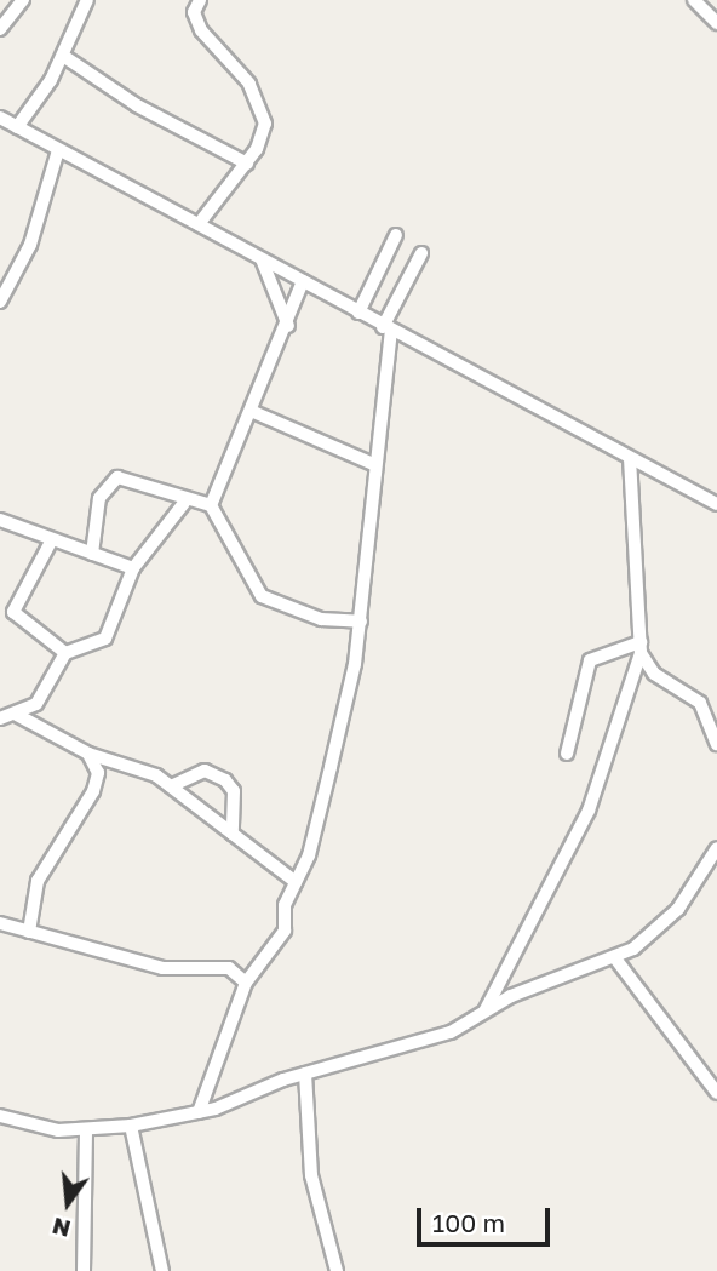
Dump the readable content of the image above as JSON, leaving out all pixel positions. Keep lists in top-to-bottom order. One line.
{"scale_bar":"100 m","north":"bottom"}
